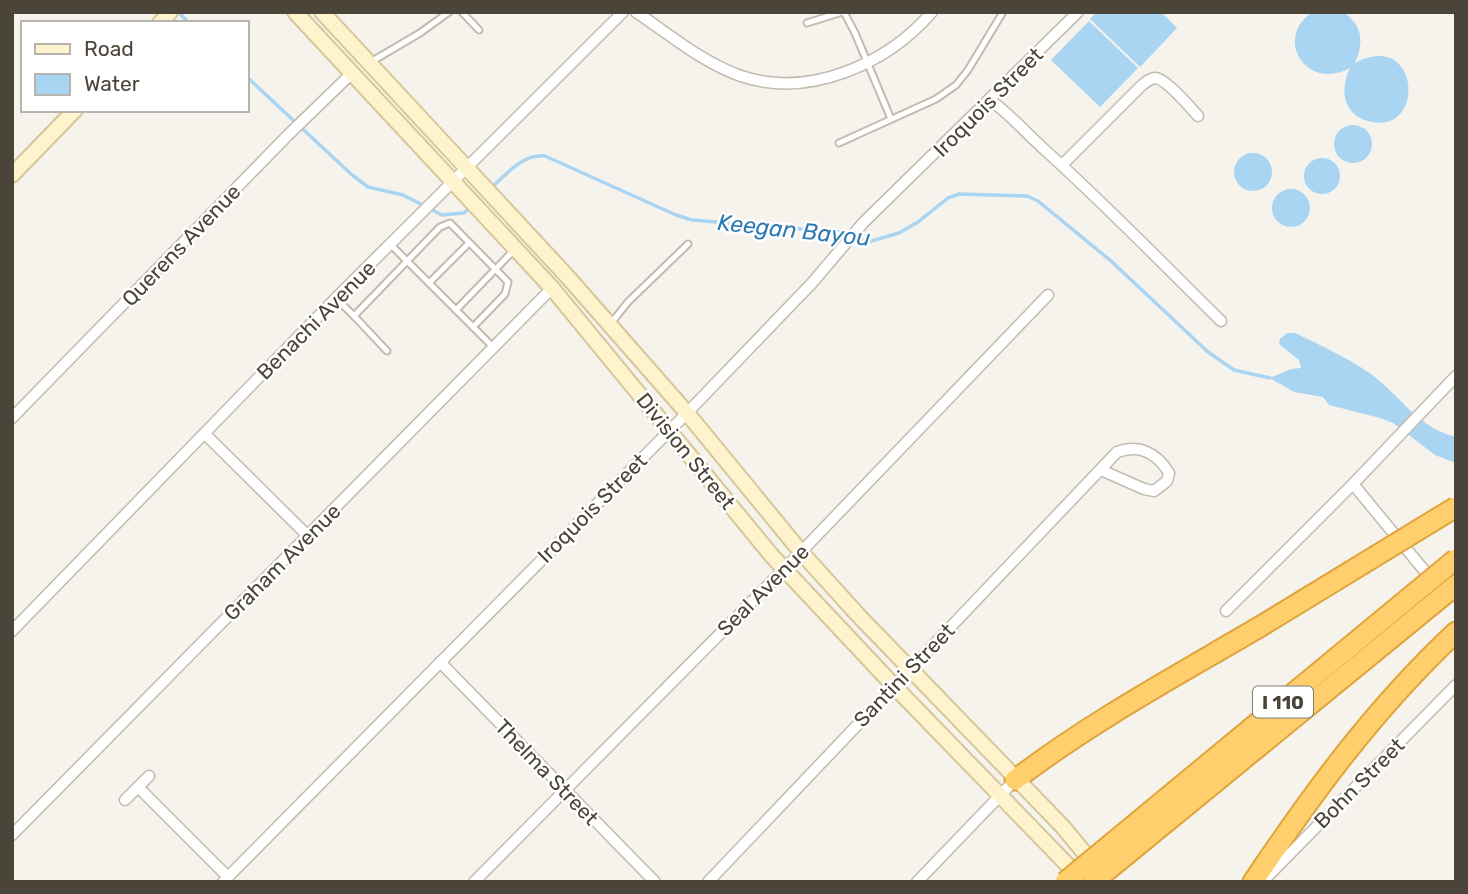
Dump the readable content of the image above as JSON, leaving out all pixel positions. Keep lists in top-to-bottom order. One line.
{"streets":{"highway":["I 110"],"main road":["Division Street"],"street":["Iroquois Street","Querens Avenue","Benachi Avenue","Graham Avenue","Seal Avenue","Santini Street","Thelma Street","Bohn Street"]},"crossings":[["Iroquois Street","Division Street"],["Iroquois Street","Thelma Street"],["Querens Avenue","Division Street"],["Benachi Avenue","Division Street"],["Division Street","Graham Avenue"],["Division Street","Seal Avenue"],["Division Street","Santini Street"],["Seal Avenue","Thelma Street"]],"water":["Keegan Bayou"],"legend":["Road","Water"]}
